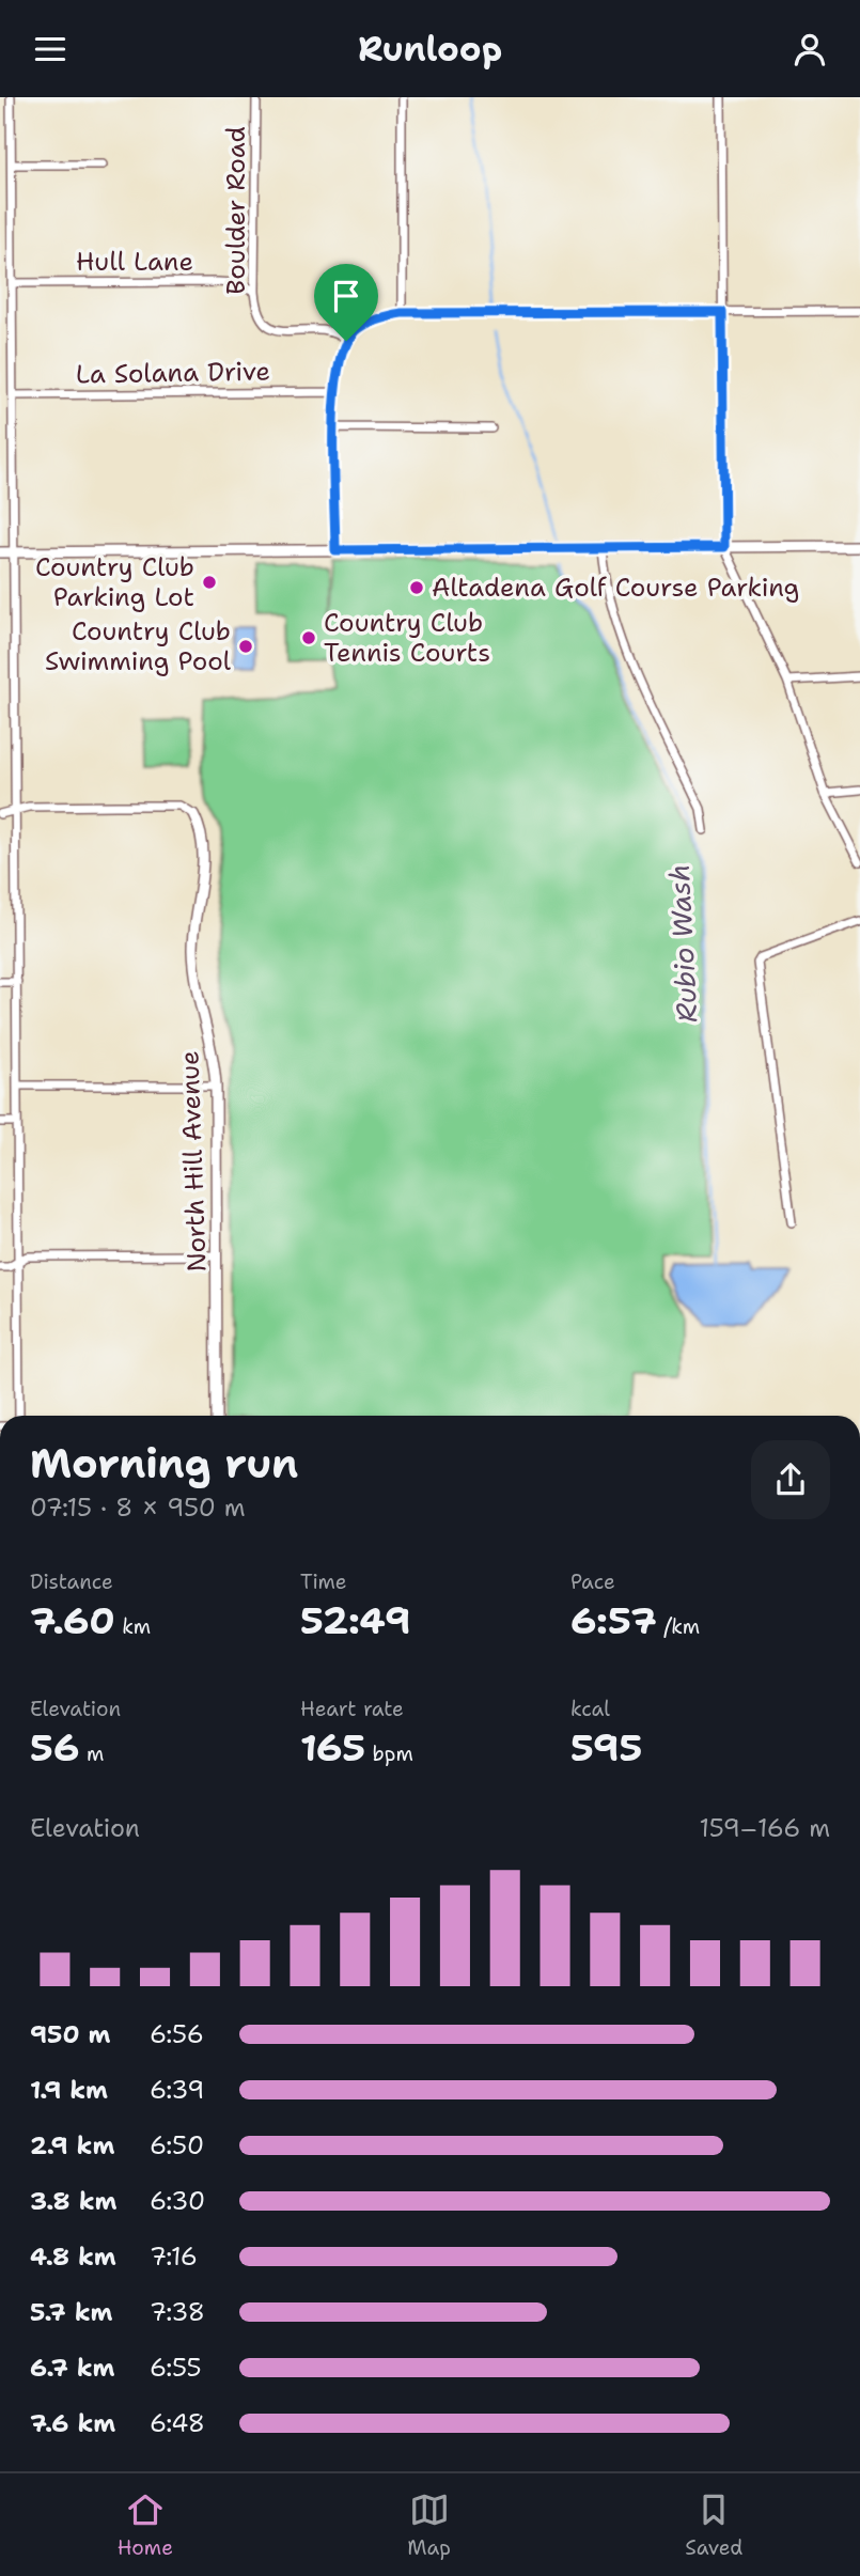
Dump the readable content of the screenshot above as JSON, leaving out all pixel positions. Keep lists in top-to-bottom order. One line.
{"streets":{"street":["Boulder Road","Hull Lane","La Solana Drive","North Hill Avenue"]},"crossings":[["Boulder Road","Hull Lane"]],"water":["Rubio Wash"],"places":["Country Club Parking Lot","Altadena Golf Course Parking","Country Club Tennis Courts","Country Club Swimming Pool"],"page":{"header":"Runloop","heading":["Morning run","07:15 · 8 × 950 m"],"stats":[["Distance","7.60 km"],["Time","52:49"],["Pace","6:57 /km"],["Elevation","56 m"],["Heart rate","165 bpm"],["kcal","595"]],"chart":["Elevation","159–166 m"],"list":[{"name":"950 m","note":"6:56"},{"name":"1.9 km","note":"6:39"},{"name":"2.9 km","note":"6:50"},{"name":"3.8 km","note":"6:30"},{"name":"4.8 km","note":"7:16"},{"name":"5.7 km","note":"7:38"},{"name":"6.7 km","note":"6:55"},{"name":"7.6 km","note":"6:48"}],"tabs":["Home","Map","Saved"]}}
